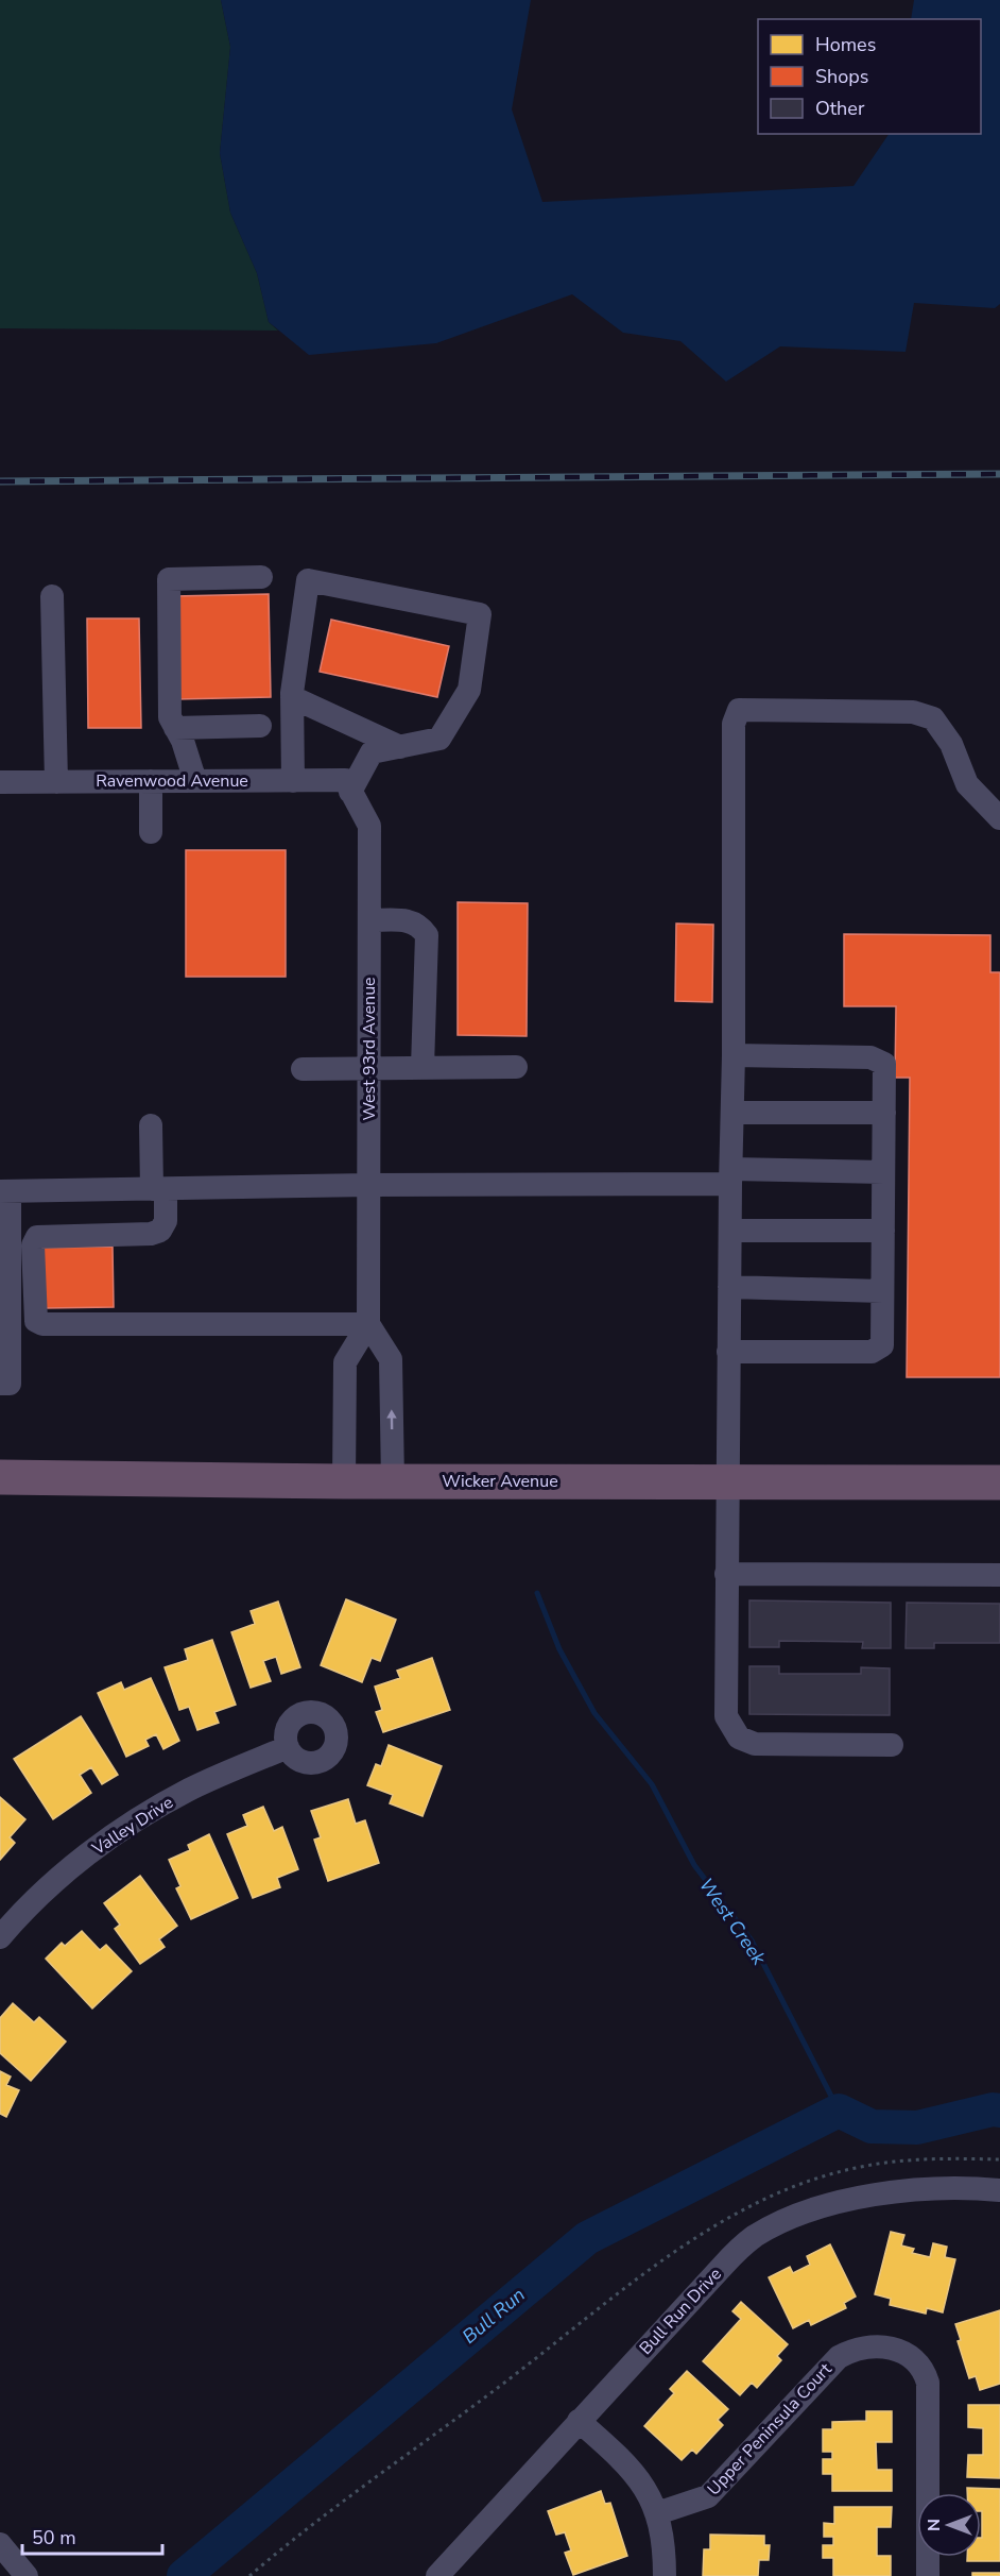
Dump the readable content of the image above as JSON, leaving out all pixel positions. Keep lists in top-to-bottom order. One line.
{"streets":{"highway":["Wicker Avenue"],"street":["Ravenwood Avenue","West 93rd Avenue","Valley Drive","Bull Run Drive","Upper Peninsula Court"]},"crossings":[["Ravenwood Avenue","West 93rd Avenue"]],"water":["West Creek","Bull Run"],"legend":["Homes","Shops","Other"],"scale_bar":"50 m","north":"left"}
